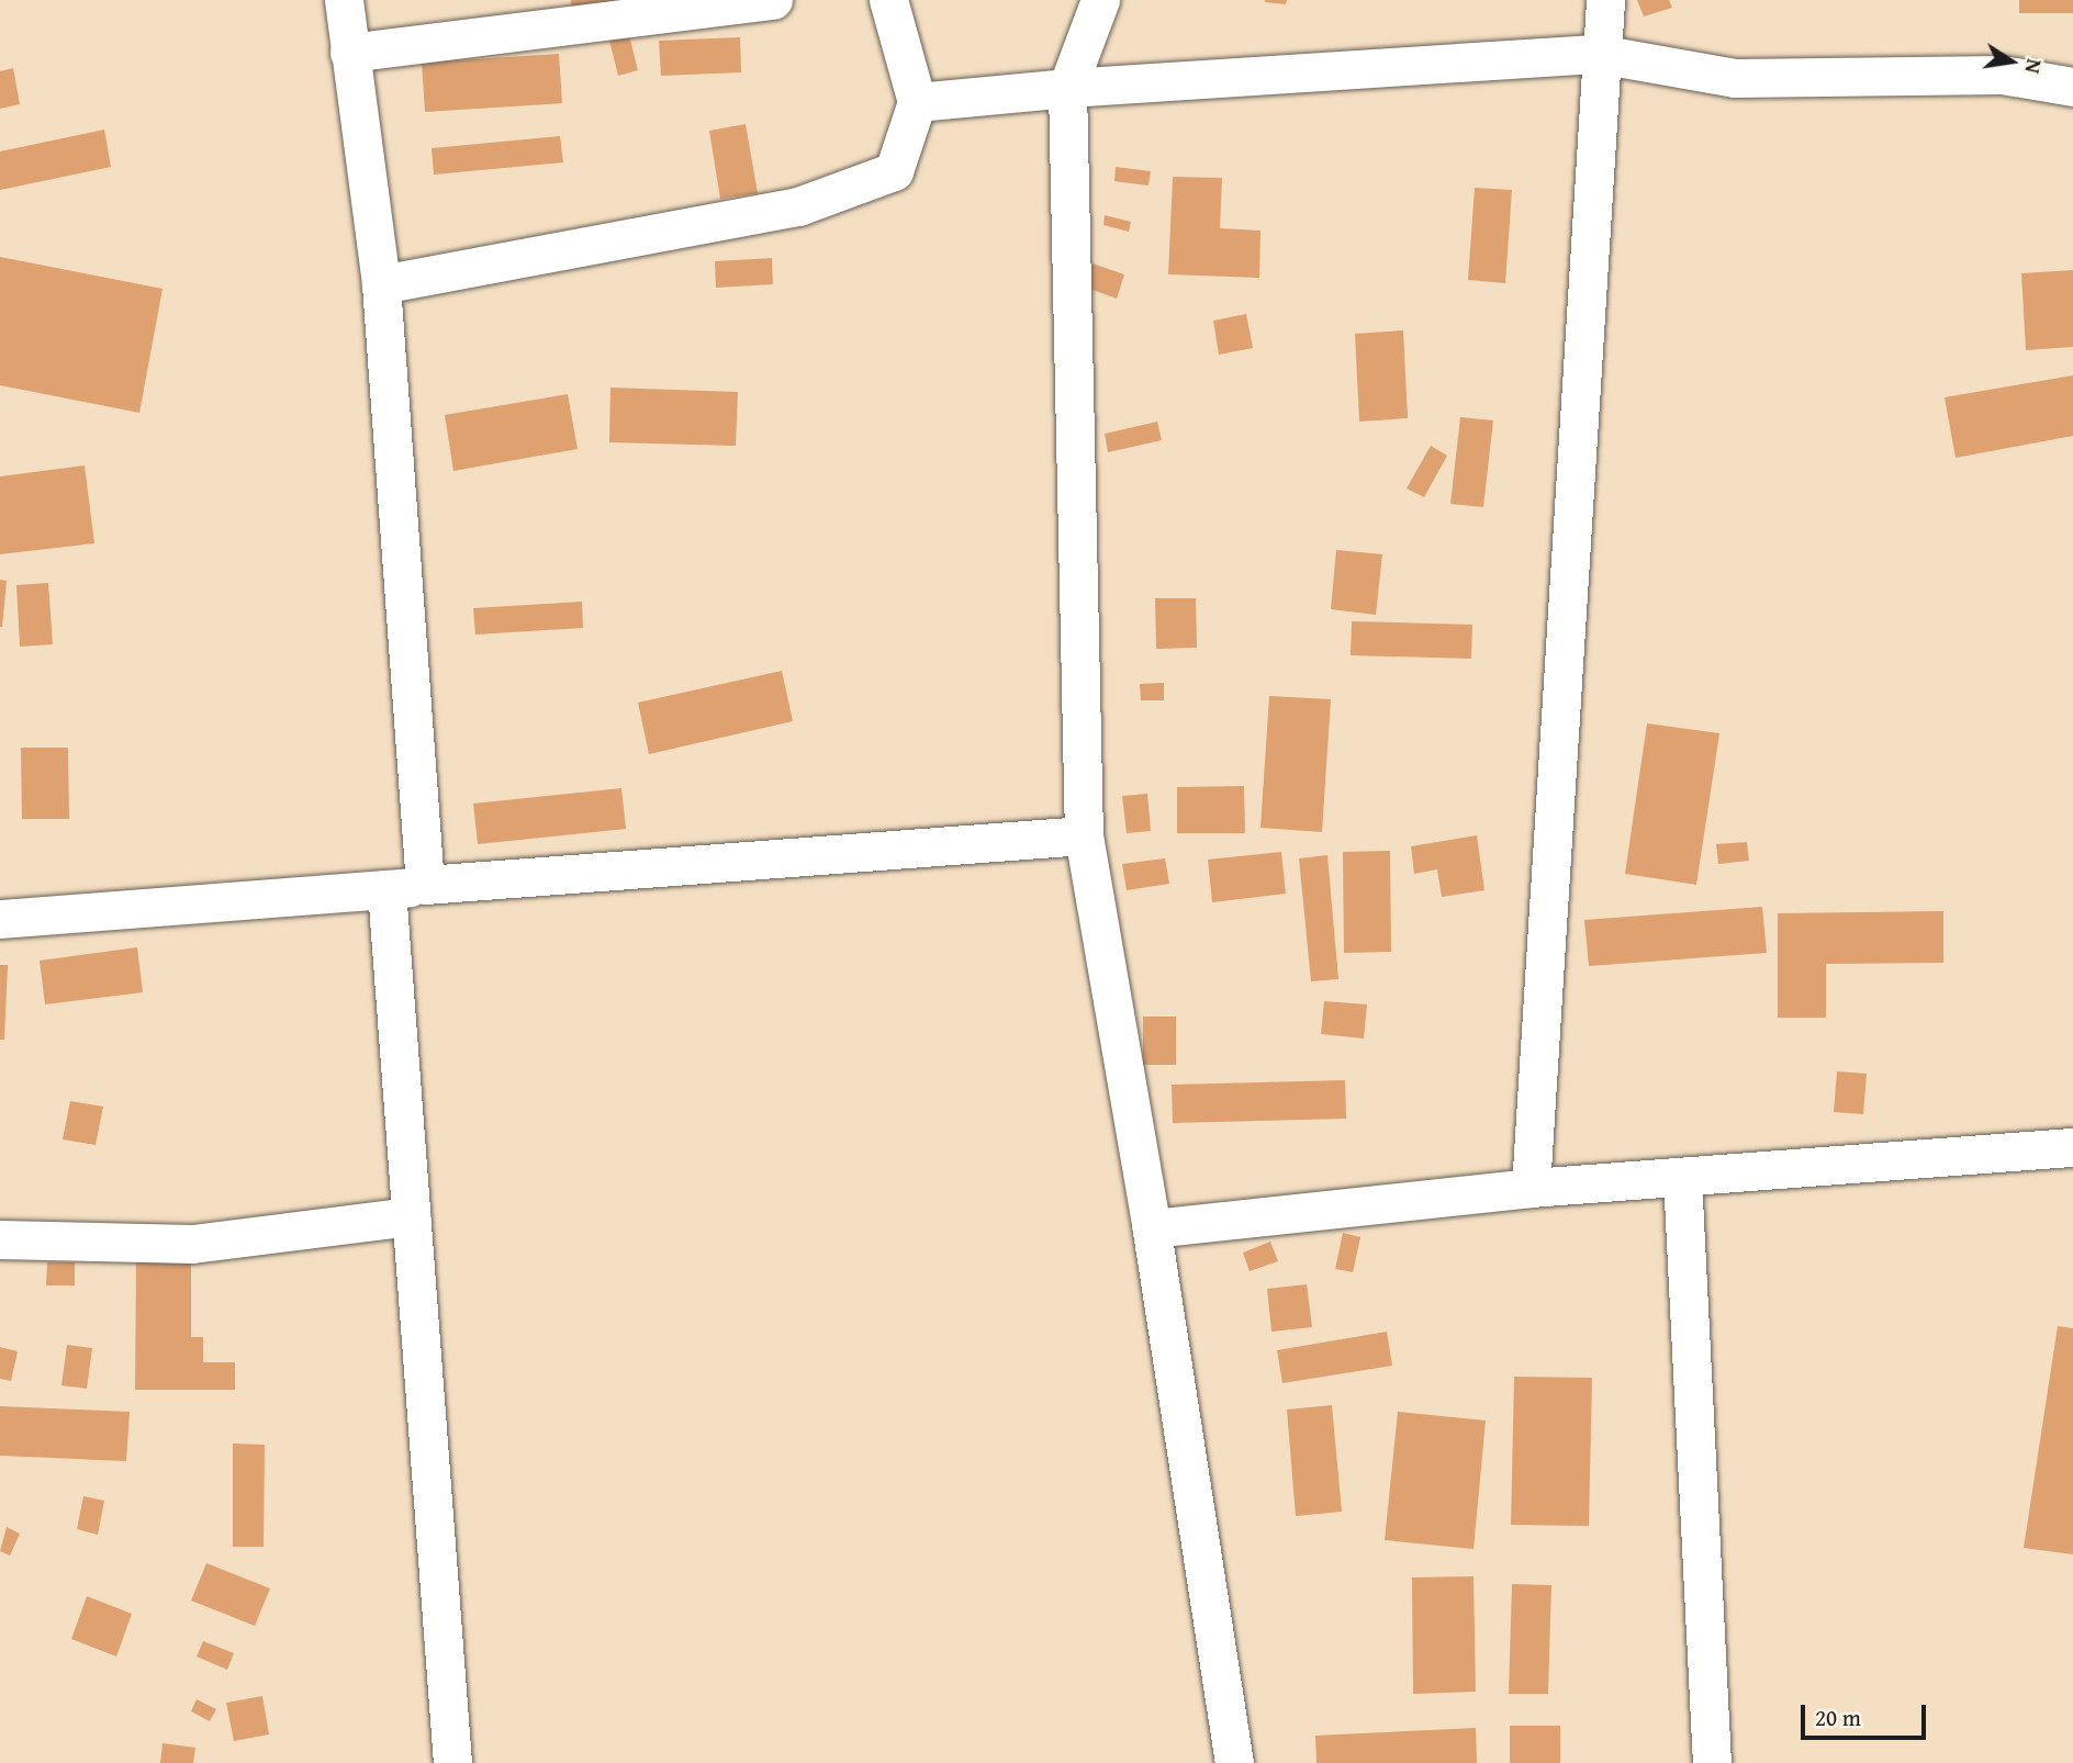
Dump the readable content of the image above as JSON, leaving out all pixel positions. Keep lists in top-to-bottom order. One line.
{"scale_bar":"20 m","north":"right"}
